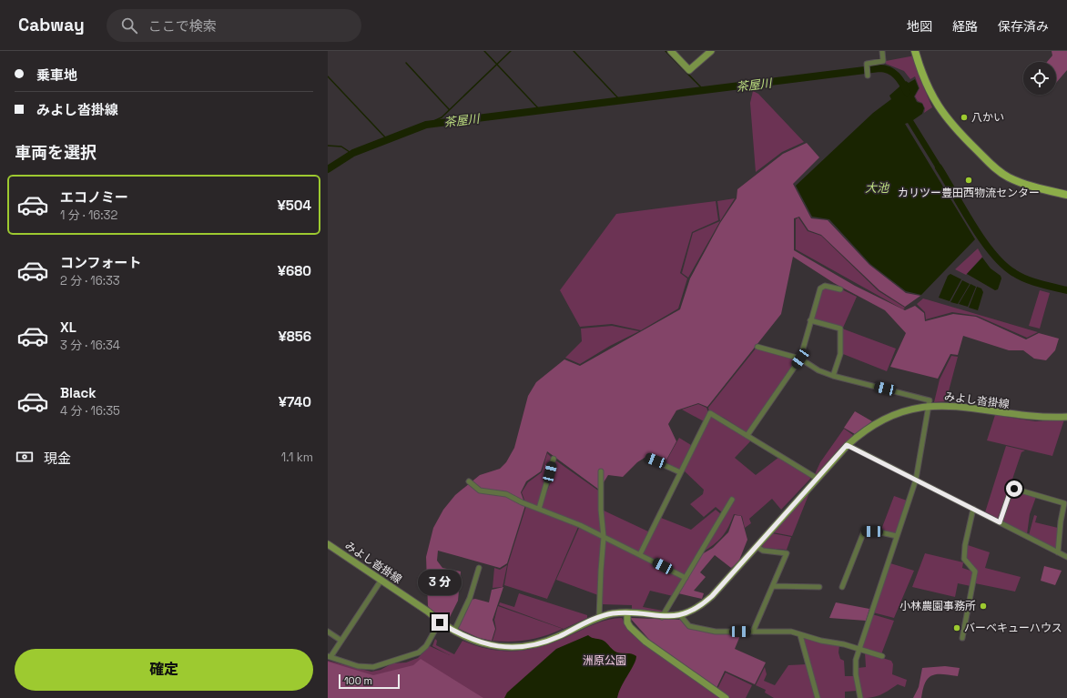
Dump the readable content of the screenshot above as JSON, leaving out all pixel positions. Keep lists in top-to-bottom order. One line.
{"streets":{"main road":["みよし沓掛線"]},"water":["茶屋川","大池"],"parks":["洲原公園"],"places":["八かい","カリツー豊田西物流センター","小林農園事務所","バーベキューハウス"],"scale_bar":"100 m","page":{"header":"Cabway","search":"ここで検索","nav":["地図","経路","保存済み"],"banner":["乗車地","みよし沓掛線"],"heading":"車両を選択","list":[{"name":"エコノミー","note":"1 分 · 16:32","value":"¥504"},{"name":"コンフォート","note":"2 分 · 16:33","value":"¥680"},{"name":"XL","note":"3 分 · 16:34","value":"¥856"},{"name":"Black","note":"4 分 · 16:35","value":"¥740"}],"pay":["現金","1.1 km"],"bubble":"3 分","buttons":"確定","scale":"100 m"}}
